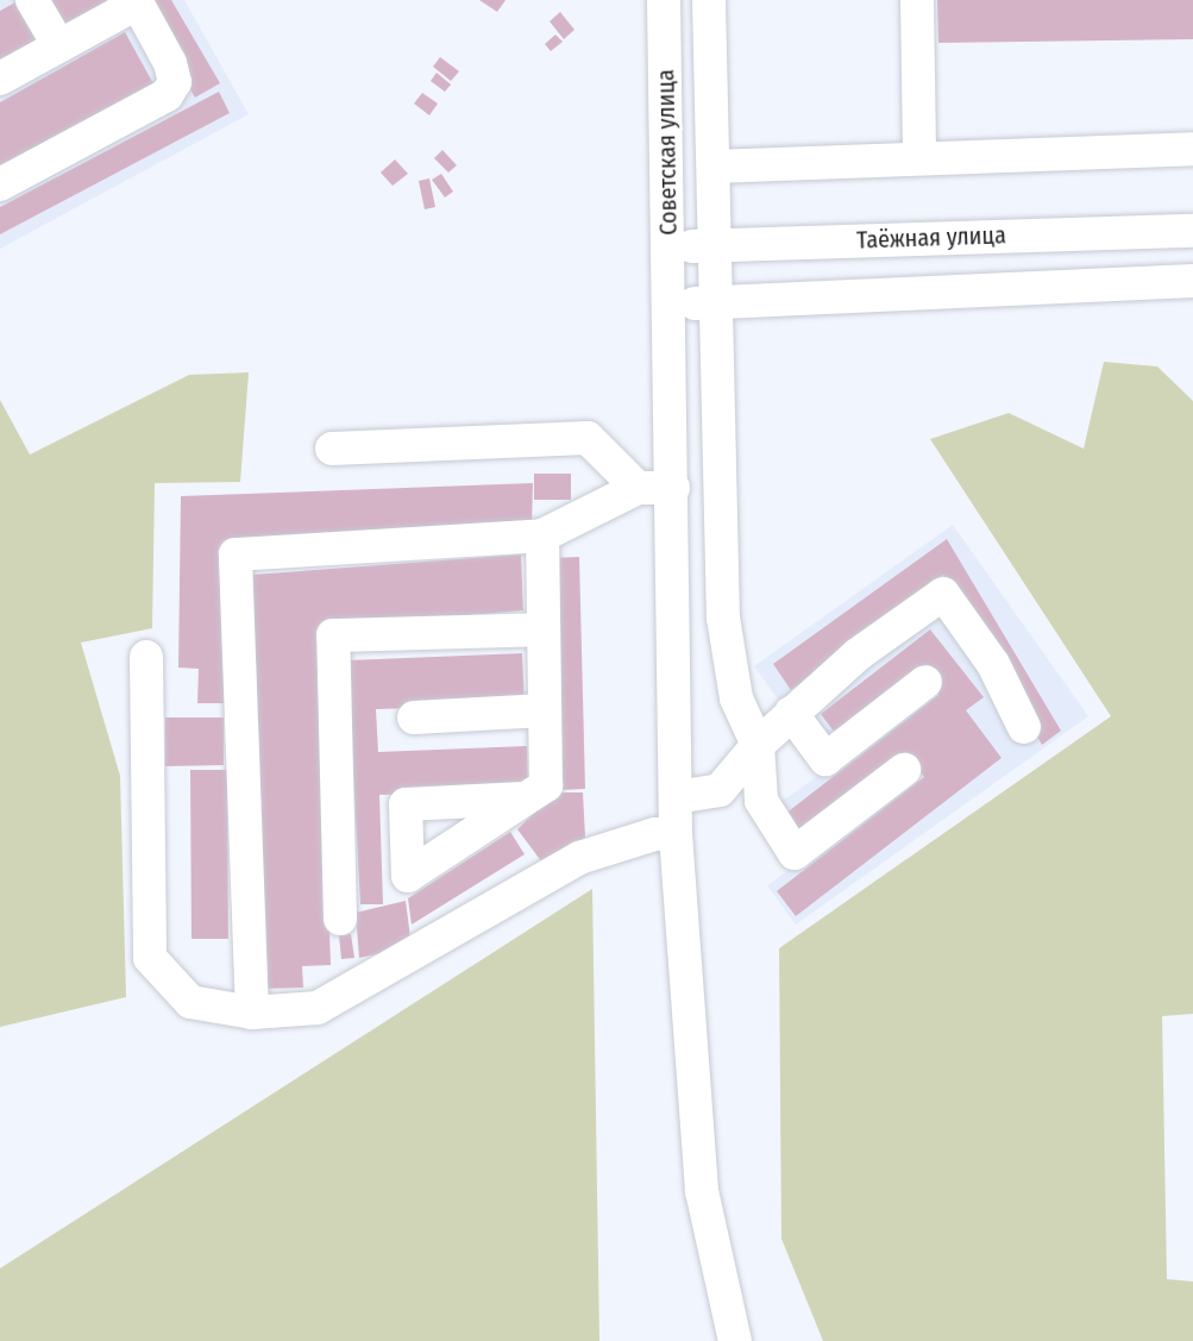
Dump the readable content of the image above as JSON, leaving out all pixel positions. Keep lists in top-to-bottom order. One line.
{"streets":{"street":["Советская улица","Таёжная улица"]},"crossings":[["Советская улица","Таёжная улица"]]}
